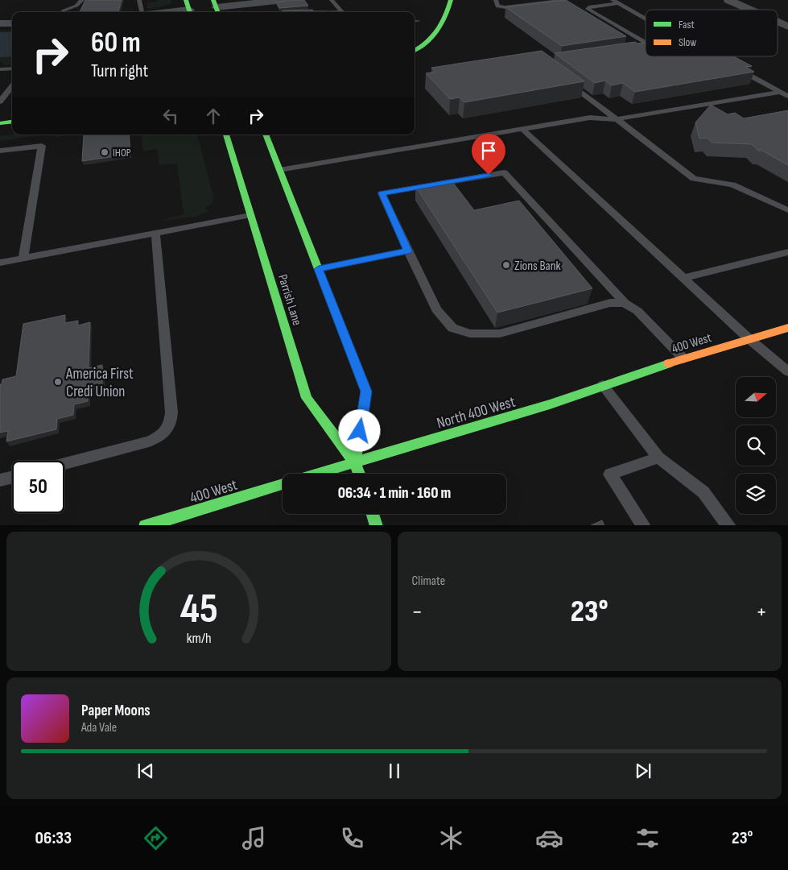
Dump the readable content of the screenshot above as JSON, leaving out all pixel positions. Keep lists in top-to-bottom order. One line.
{"streets":{"main road":["Parrish Lane","400 West","North 400 West"]},"crossings":[["Parrish Lane","North 400 West"],["400 West","North 400 West"]],"places":["IHOP","Zions Bank","America First Credi Union"],"legend":["Fast","Slow"],"north":"right","page":{"turn":["60 m","Turn right"],"limit":"50","trip":"06:34 · 1 min · 160 m","tile":"Climate","heat":["−","23°","+"],"song":["Paper Moons","Ada Vale"],"tabs":["06:33","23°"],"gauge":["45","km/h"]}}
